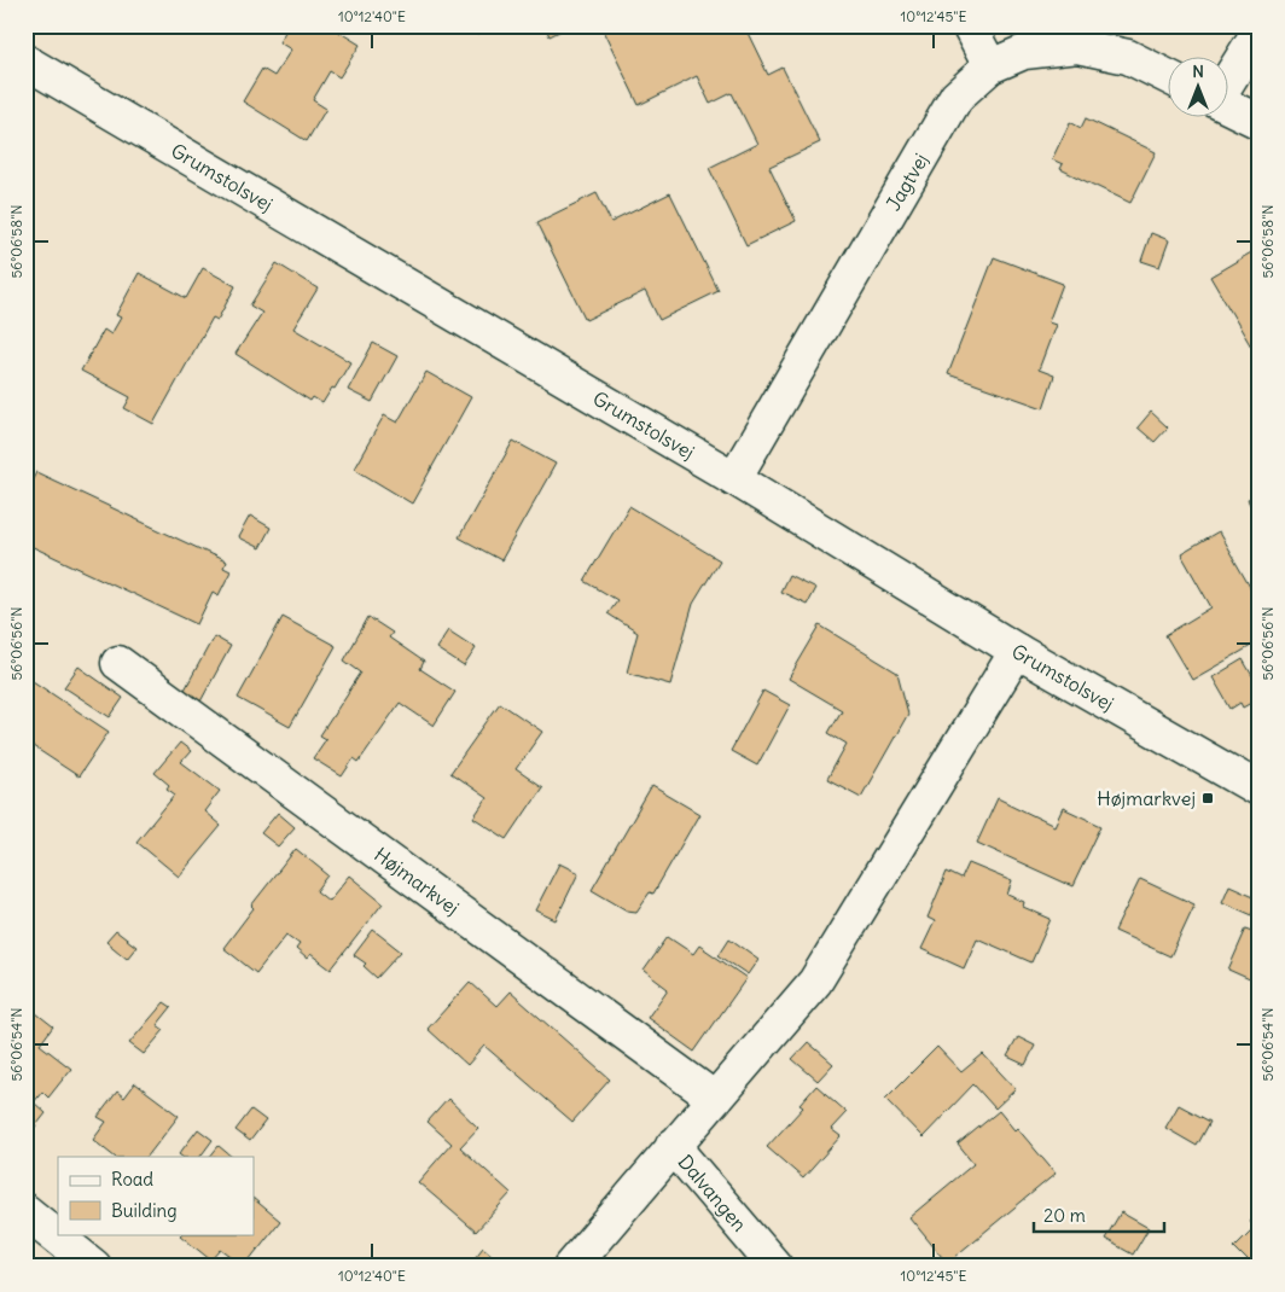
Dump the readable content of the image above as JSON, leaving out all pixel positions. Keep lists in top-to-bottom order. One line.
{"streets":{"street":["Grumstolsvej","Jagtvej","Højmarkvej","Dalvangen"]},"crossings":[["Grumstolsvej","Jagtvej"]],"places":{"transit":["Højmarkvej"]},"legend":["Road","Building"],"scale_bar":"20 m","north":"top","coordinates":["10°12'40\"E","10°12'45\"E","56°06'58\"N","56°06'56\"N","56°06'54\"N"]}
